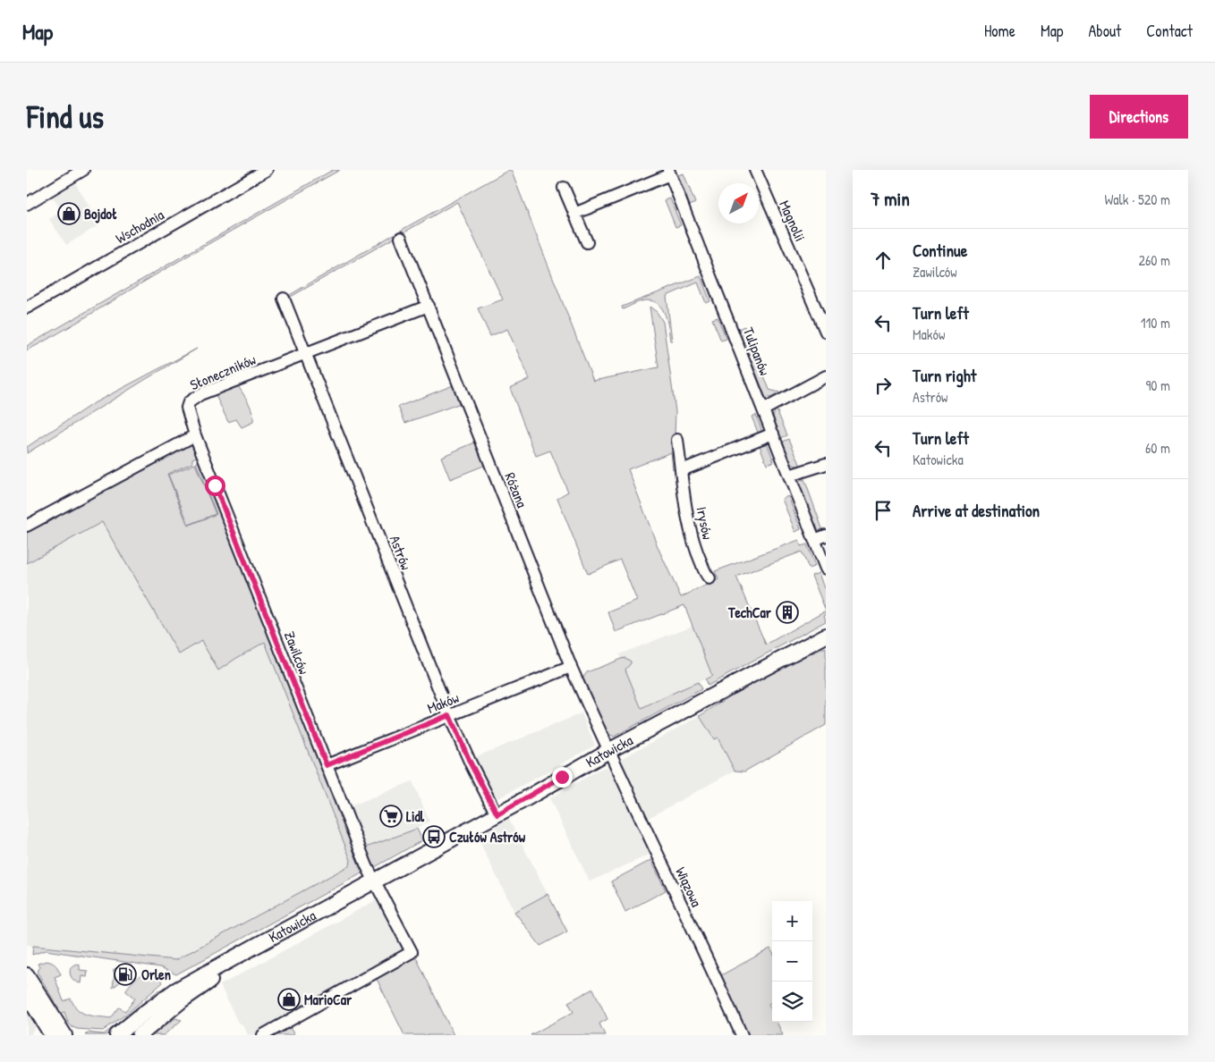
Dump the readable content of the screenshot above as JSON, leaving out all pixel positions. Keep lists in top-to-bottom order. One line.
{"streets":{"main road":["Katowicka"],"street":["Magnolii","Wschodnia","Tulipanów","Słoneczników","Różana","Irysów","Astrów","Zawilców","Maków","Wiązowa"]},"crossings":[["Słoneczników","Różana"],["Słoneczników","Astrów"],["Słoneczników","Zawilców"],["Różana","Maków"],["Różana","Katowicka"],["Różana","Wiązowa"],["Astrów","Maków"],["Astrów","Katowicka"],["Zawilców","Maków"],["Zawilców","Katowicka"],["Katowicka","Wiązowa"]],"places":{"shop":["Bojdoł","MarioCar"],"building":["TechCar"],"supermarket":["Lidl"],"bus stop":["Czułów Astrów"],"fuel station":["Orlen"]},"north":"top right","page":{"header":"Map","nav":["Home","Map","About","Contact"],"buttons":"Directions","title":"Find us","heading":["7 min","Walk · 520 m"],"list":[["Continue","Zawilców","260 m"],["Turn left","Maków","110 m"],["Turn right","Astrów","90 m"],["Turn left","Katowicka","60 m"],"Arrive at destination"],"map_buttons":["+","−"]}}
